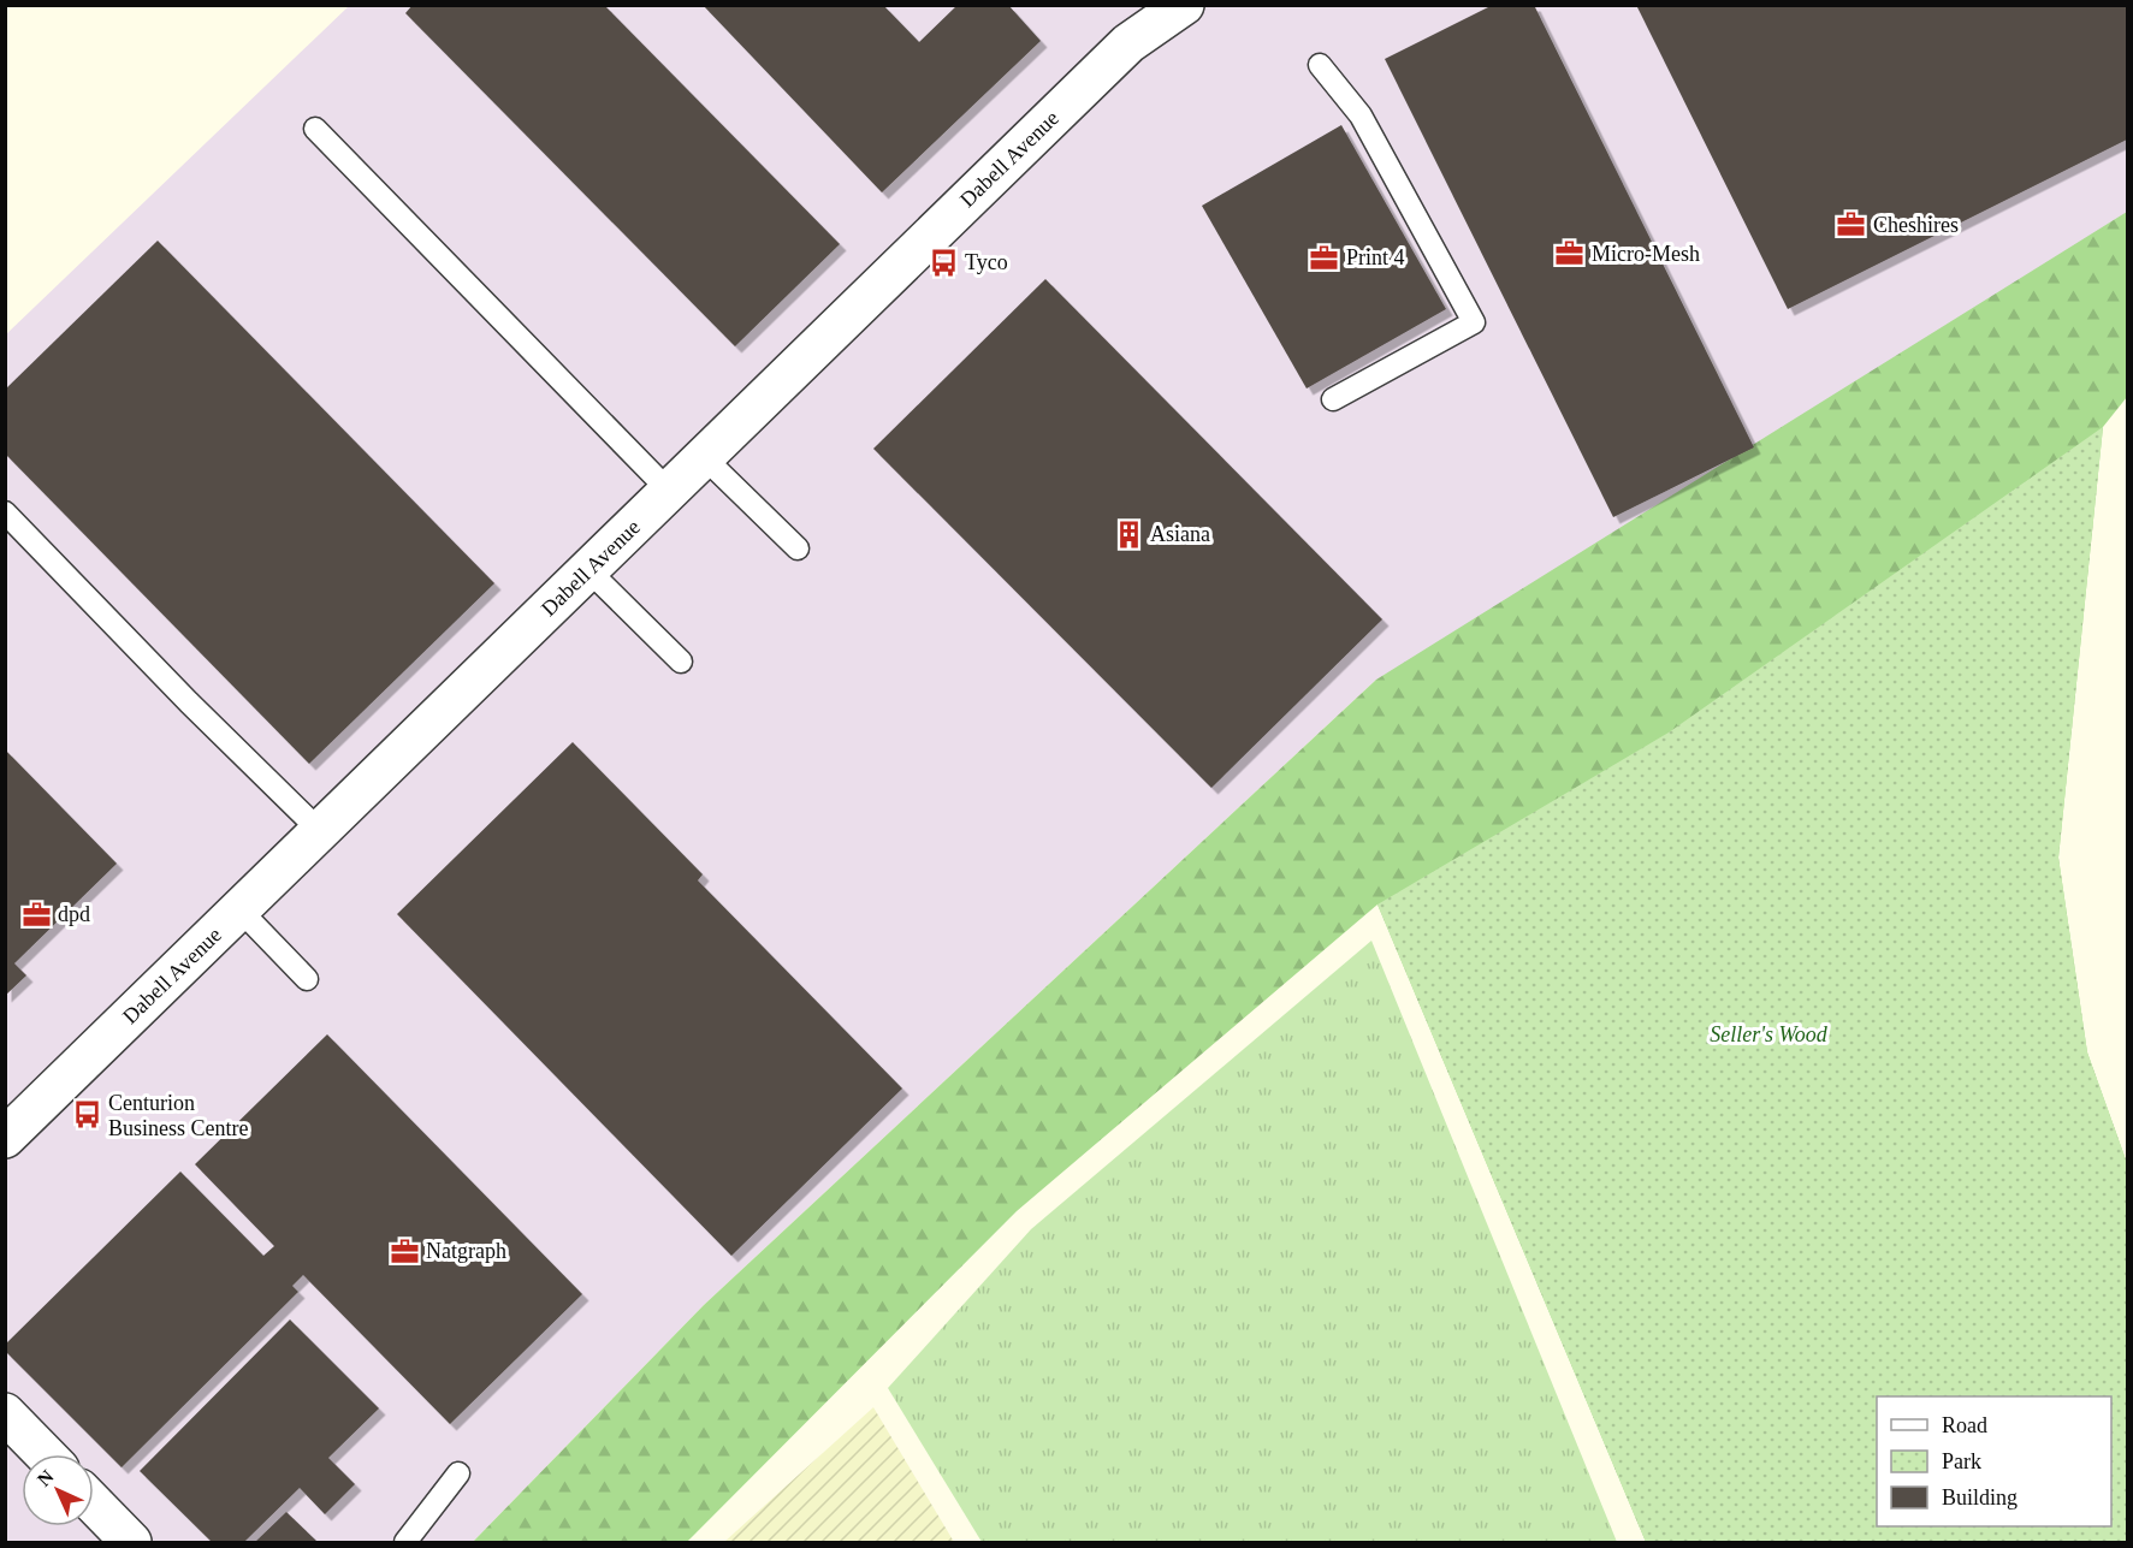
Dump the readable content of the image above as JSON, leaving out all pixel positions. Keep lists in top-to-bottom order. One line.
{"streets":{"street":["Dabell Avenue"]},"parks":["Seller's Wood"],"places":{"office":["Cheshires","Micro-Mesh","Print 4","dpd","Natgraph"],"bus stop":["Tyco","Centurion Business Centre"],"building":["Asiana"]},"legend":["Road","Park","Building"],"north":"top left"}
